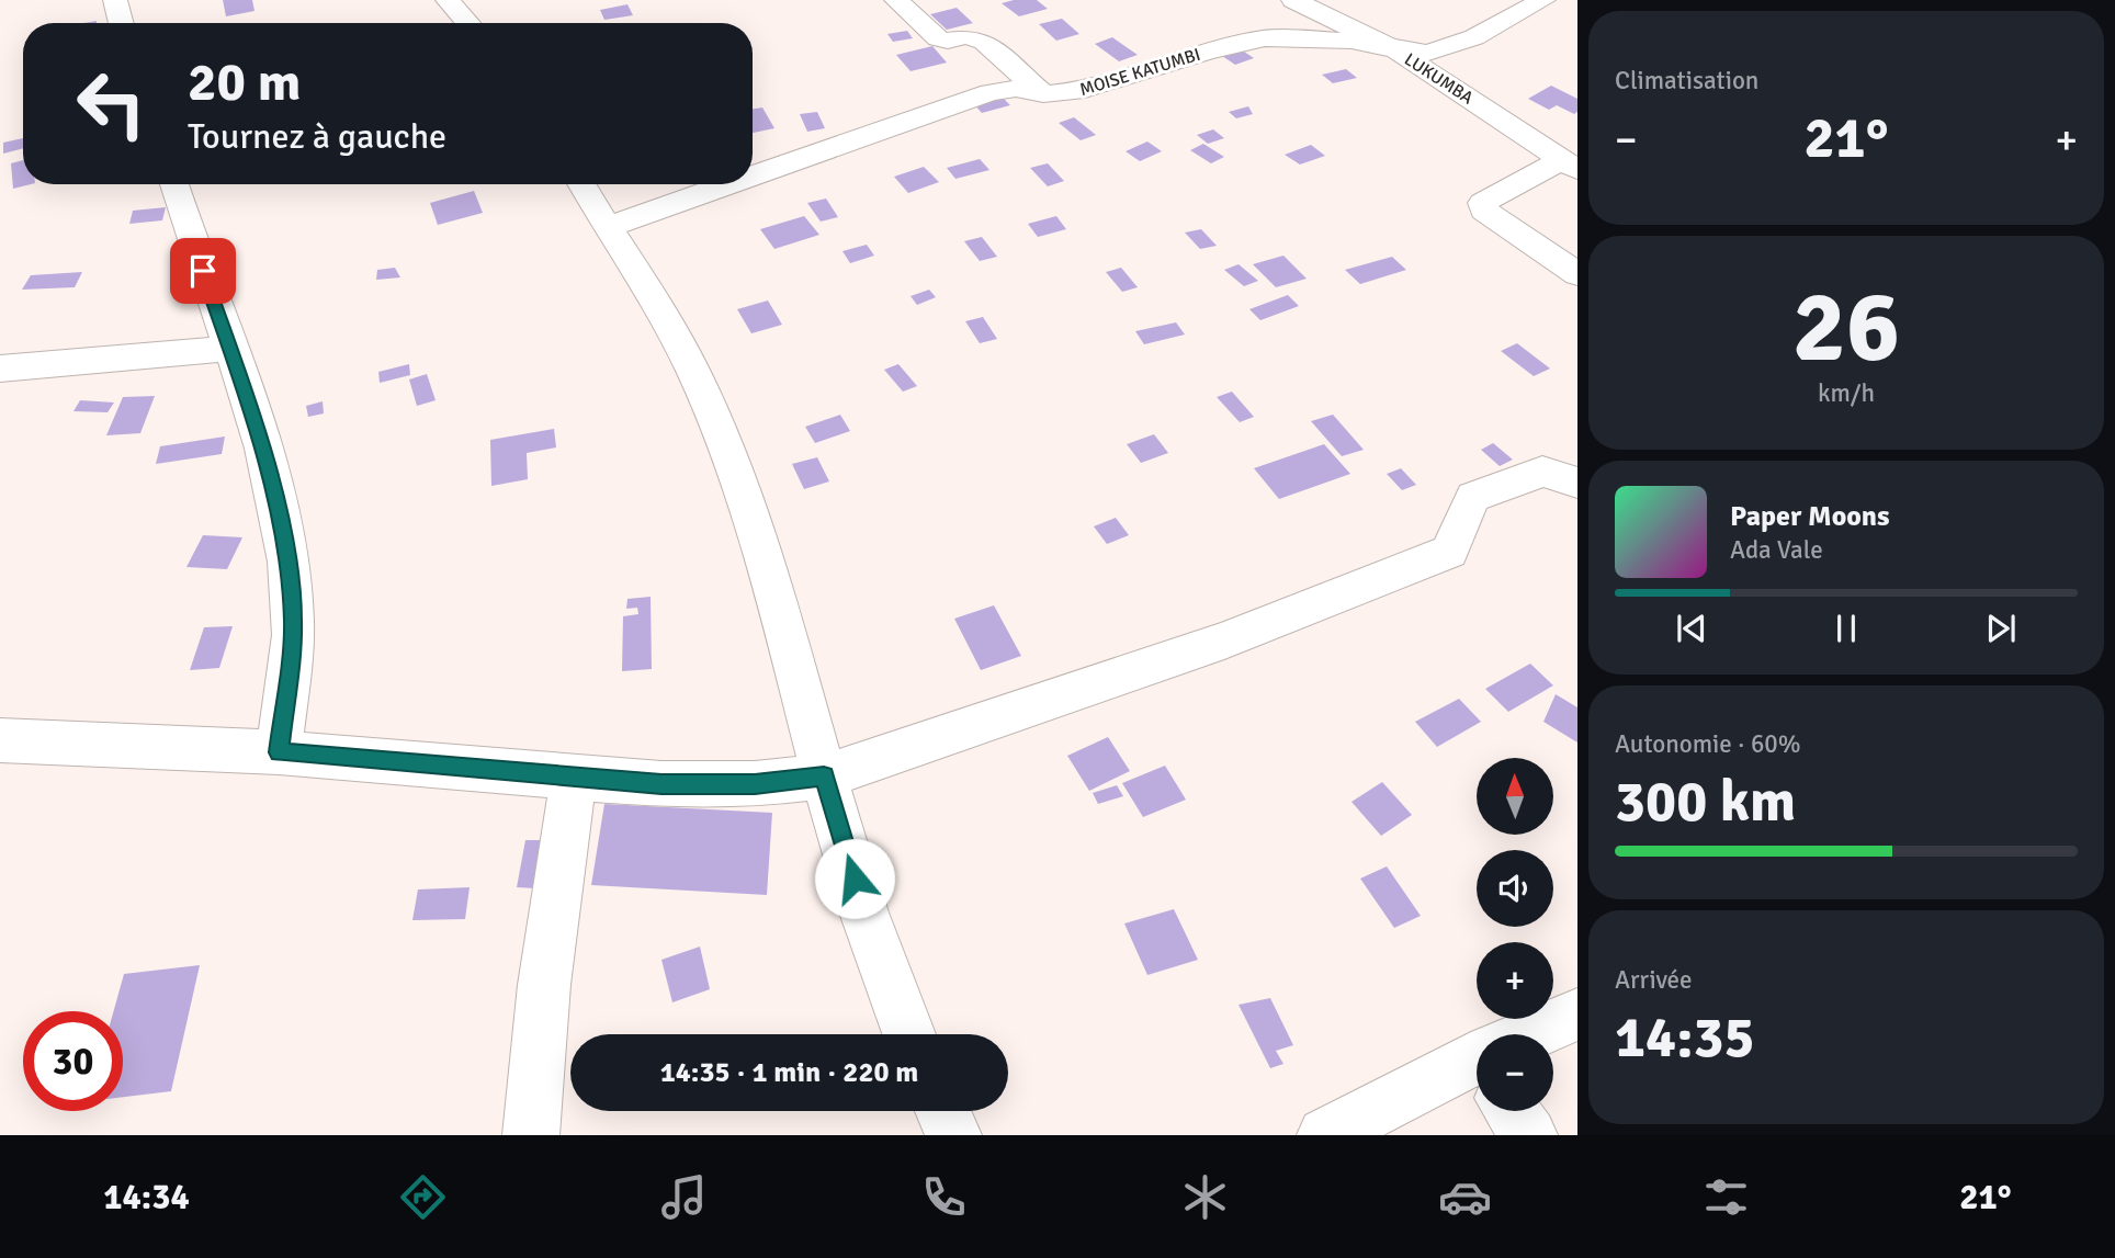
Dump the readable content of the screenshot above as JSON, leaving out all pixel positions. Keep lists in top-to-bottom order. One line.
{"streets":{"street":["MOISE KATUMBI","LUKUMBA"]},"crossings":[["MOISE KATUMBI","LUKUMBA"]],"north":"top","page":{"tile":["Climatisation",["26","km/h"],["Autonomie · 60%","300 km"],["Arrivée","14:35"]],"turn":["20 m","Tournez à gauche"],"heat":["−","21°","+"],"song":["Paper Moons","Ada Vale"],"map_buttons":["+","−"],"limit":"30","trip":"14:35 · 1 min · 220 m","tabs":["14:34","21°"]}}
